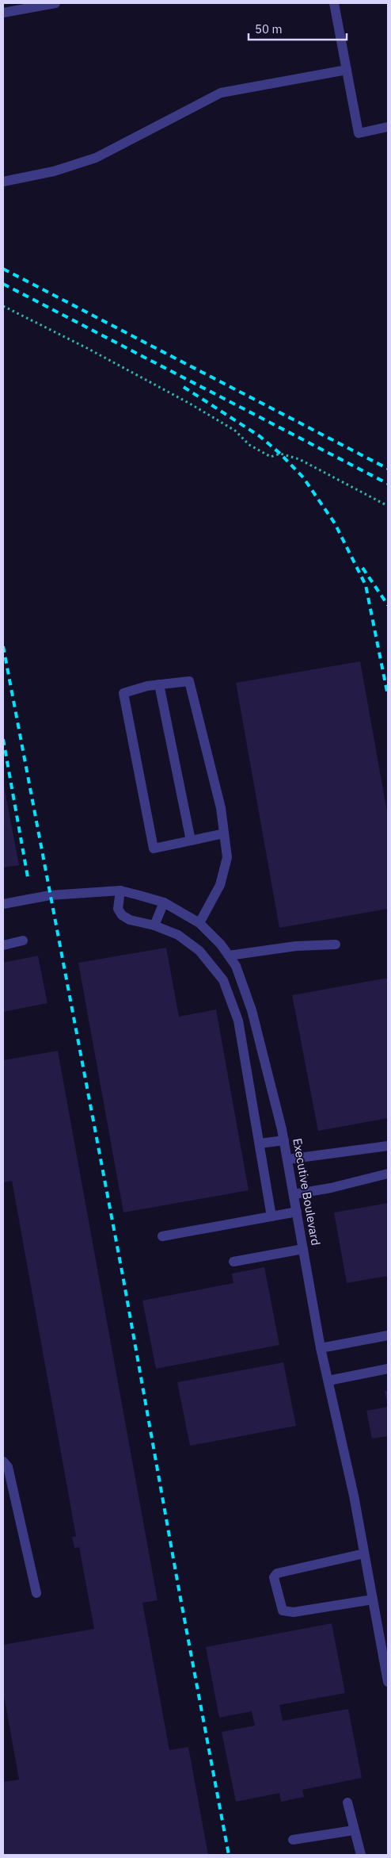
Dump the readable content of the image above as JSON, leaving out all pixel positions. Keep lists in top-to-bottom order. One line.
{"streets":{"street":["Executive Boulevard"]},"scale_bar":"50 m"}
